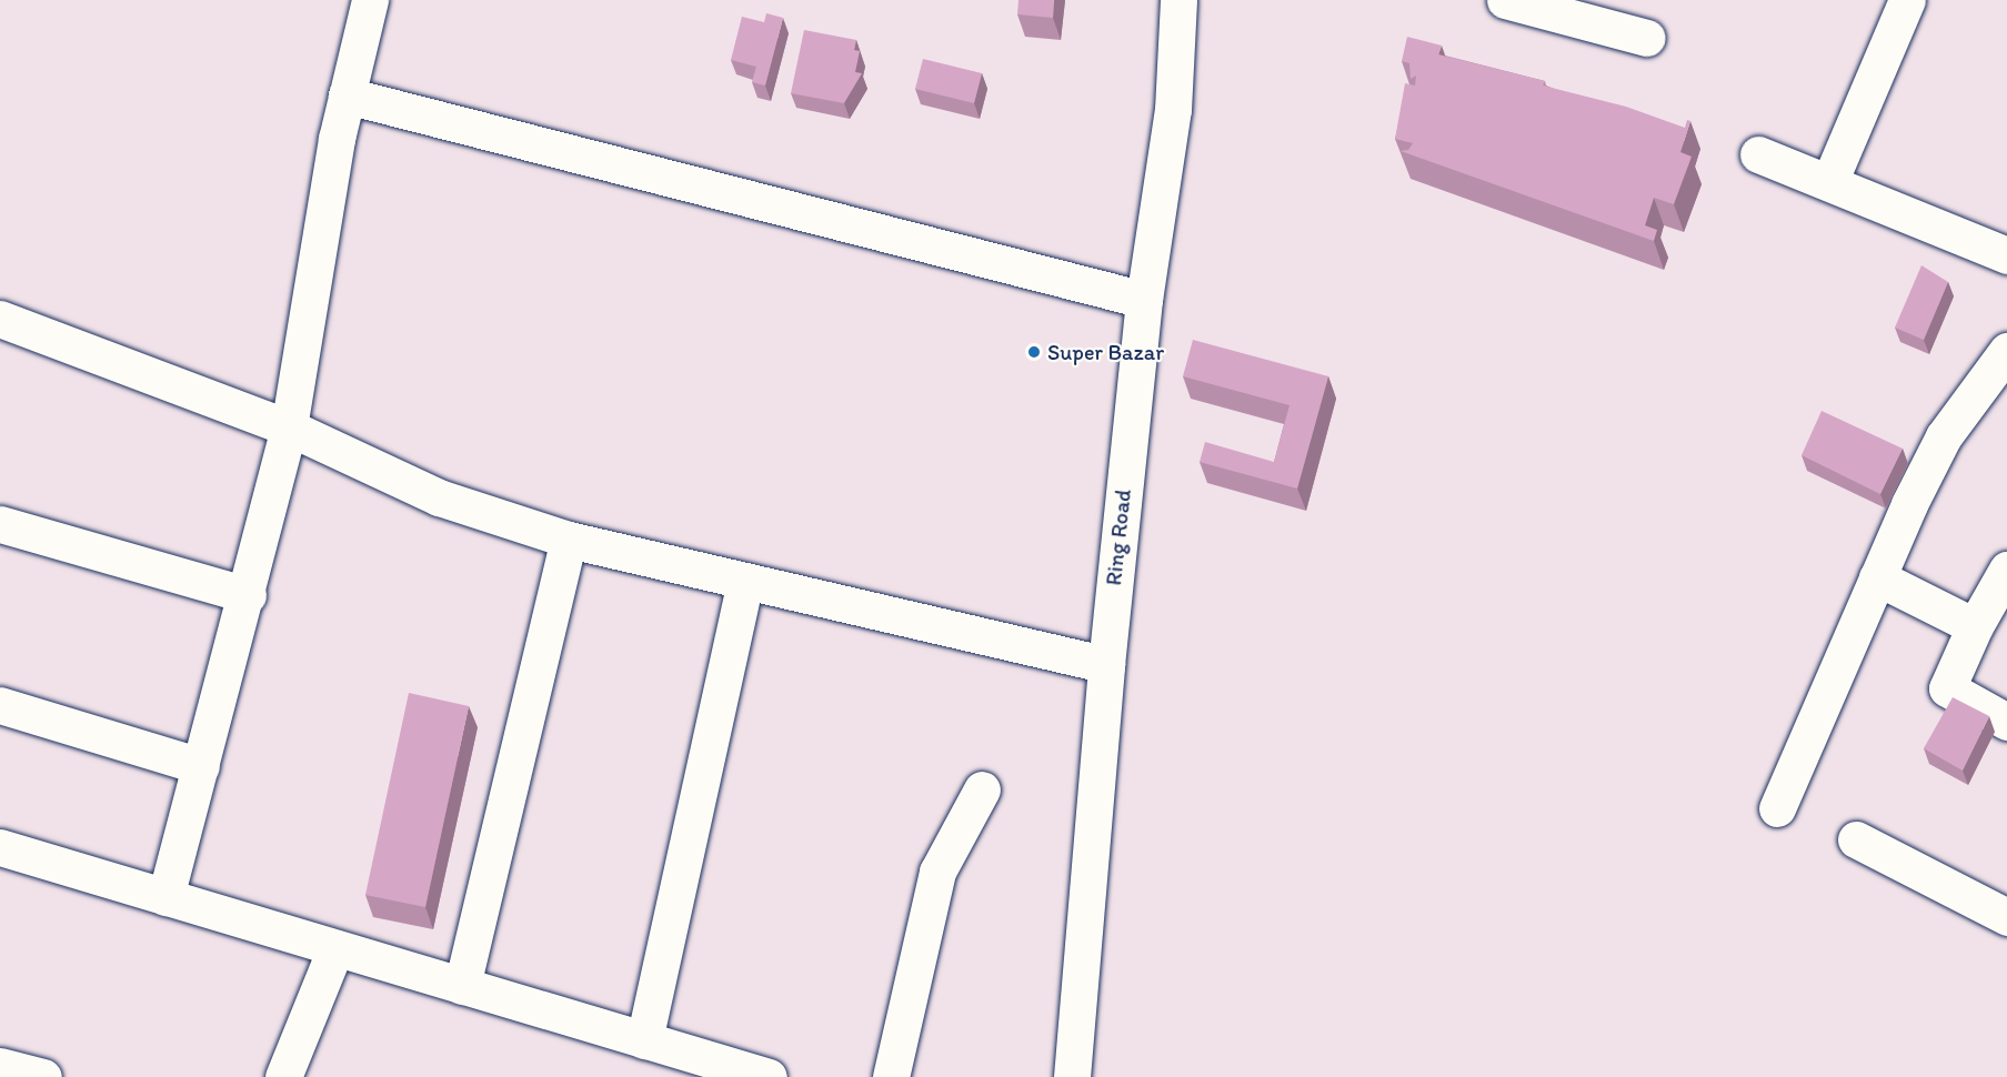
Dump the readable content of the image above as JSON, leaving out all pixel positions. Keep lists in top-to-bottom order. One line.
{"streets":{"street":["Ring Road"]},"places":["Super Bazar"]}
